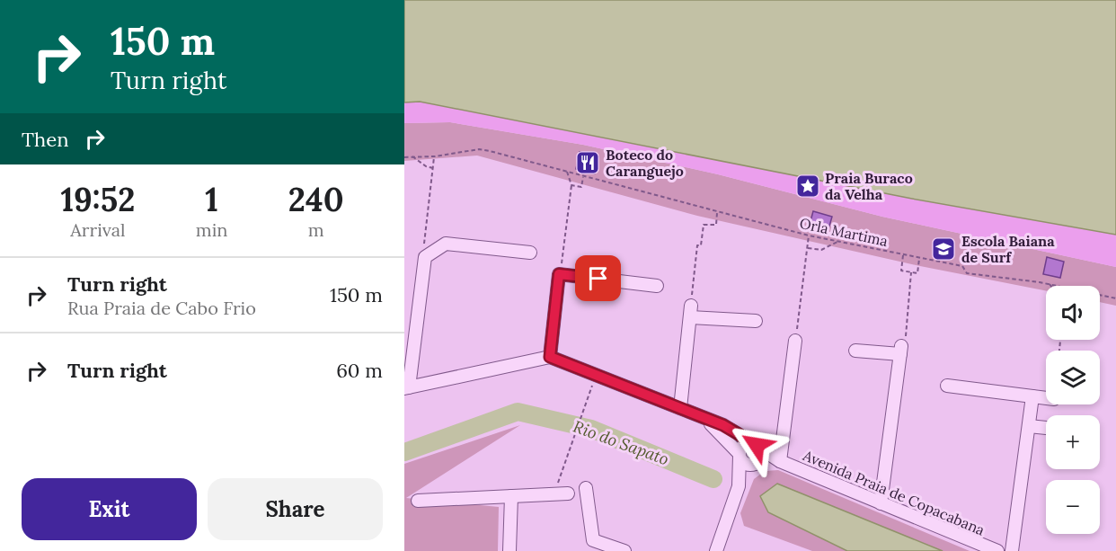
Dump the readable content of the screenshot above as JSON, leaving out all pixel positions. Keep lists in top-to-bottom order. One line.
{"streets":{"street":["Avenida Praia de Copacabana"],"path":["Orla Martima"]},"water":["Rio do Sapato"],"places":{"restaurant":["Boteco do Caranguejo"],"place":["Praia Buraco da Velha"],"school or university":["Escola Baiana de Surf"]},"page":{"turn":["150 m","Turn right"],"then":"Then","eta":["19:52","Arrival","1","min","240","m"],"list":[{"name":"Turn right","note":"Rua Praia de Cabo Frio","value":"150 m"},{"name":"Turn right","value":"60 m"}],"map_buttons":["+","−"],"buttons":["Exit","Share"]}}
